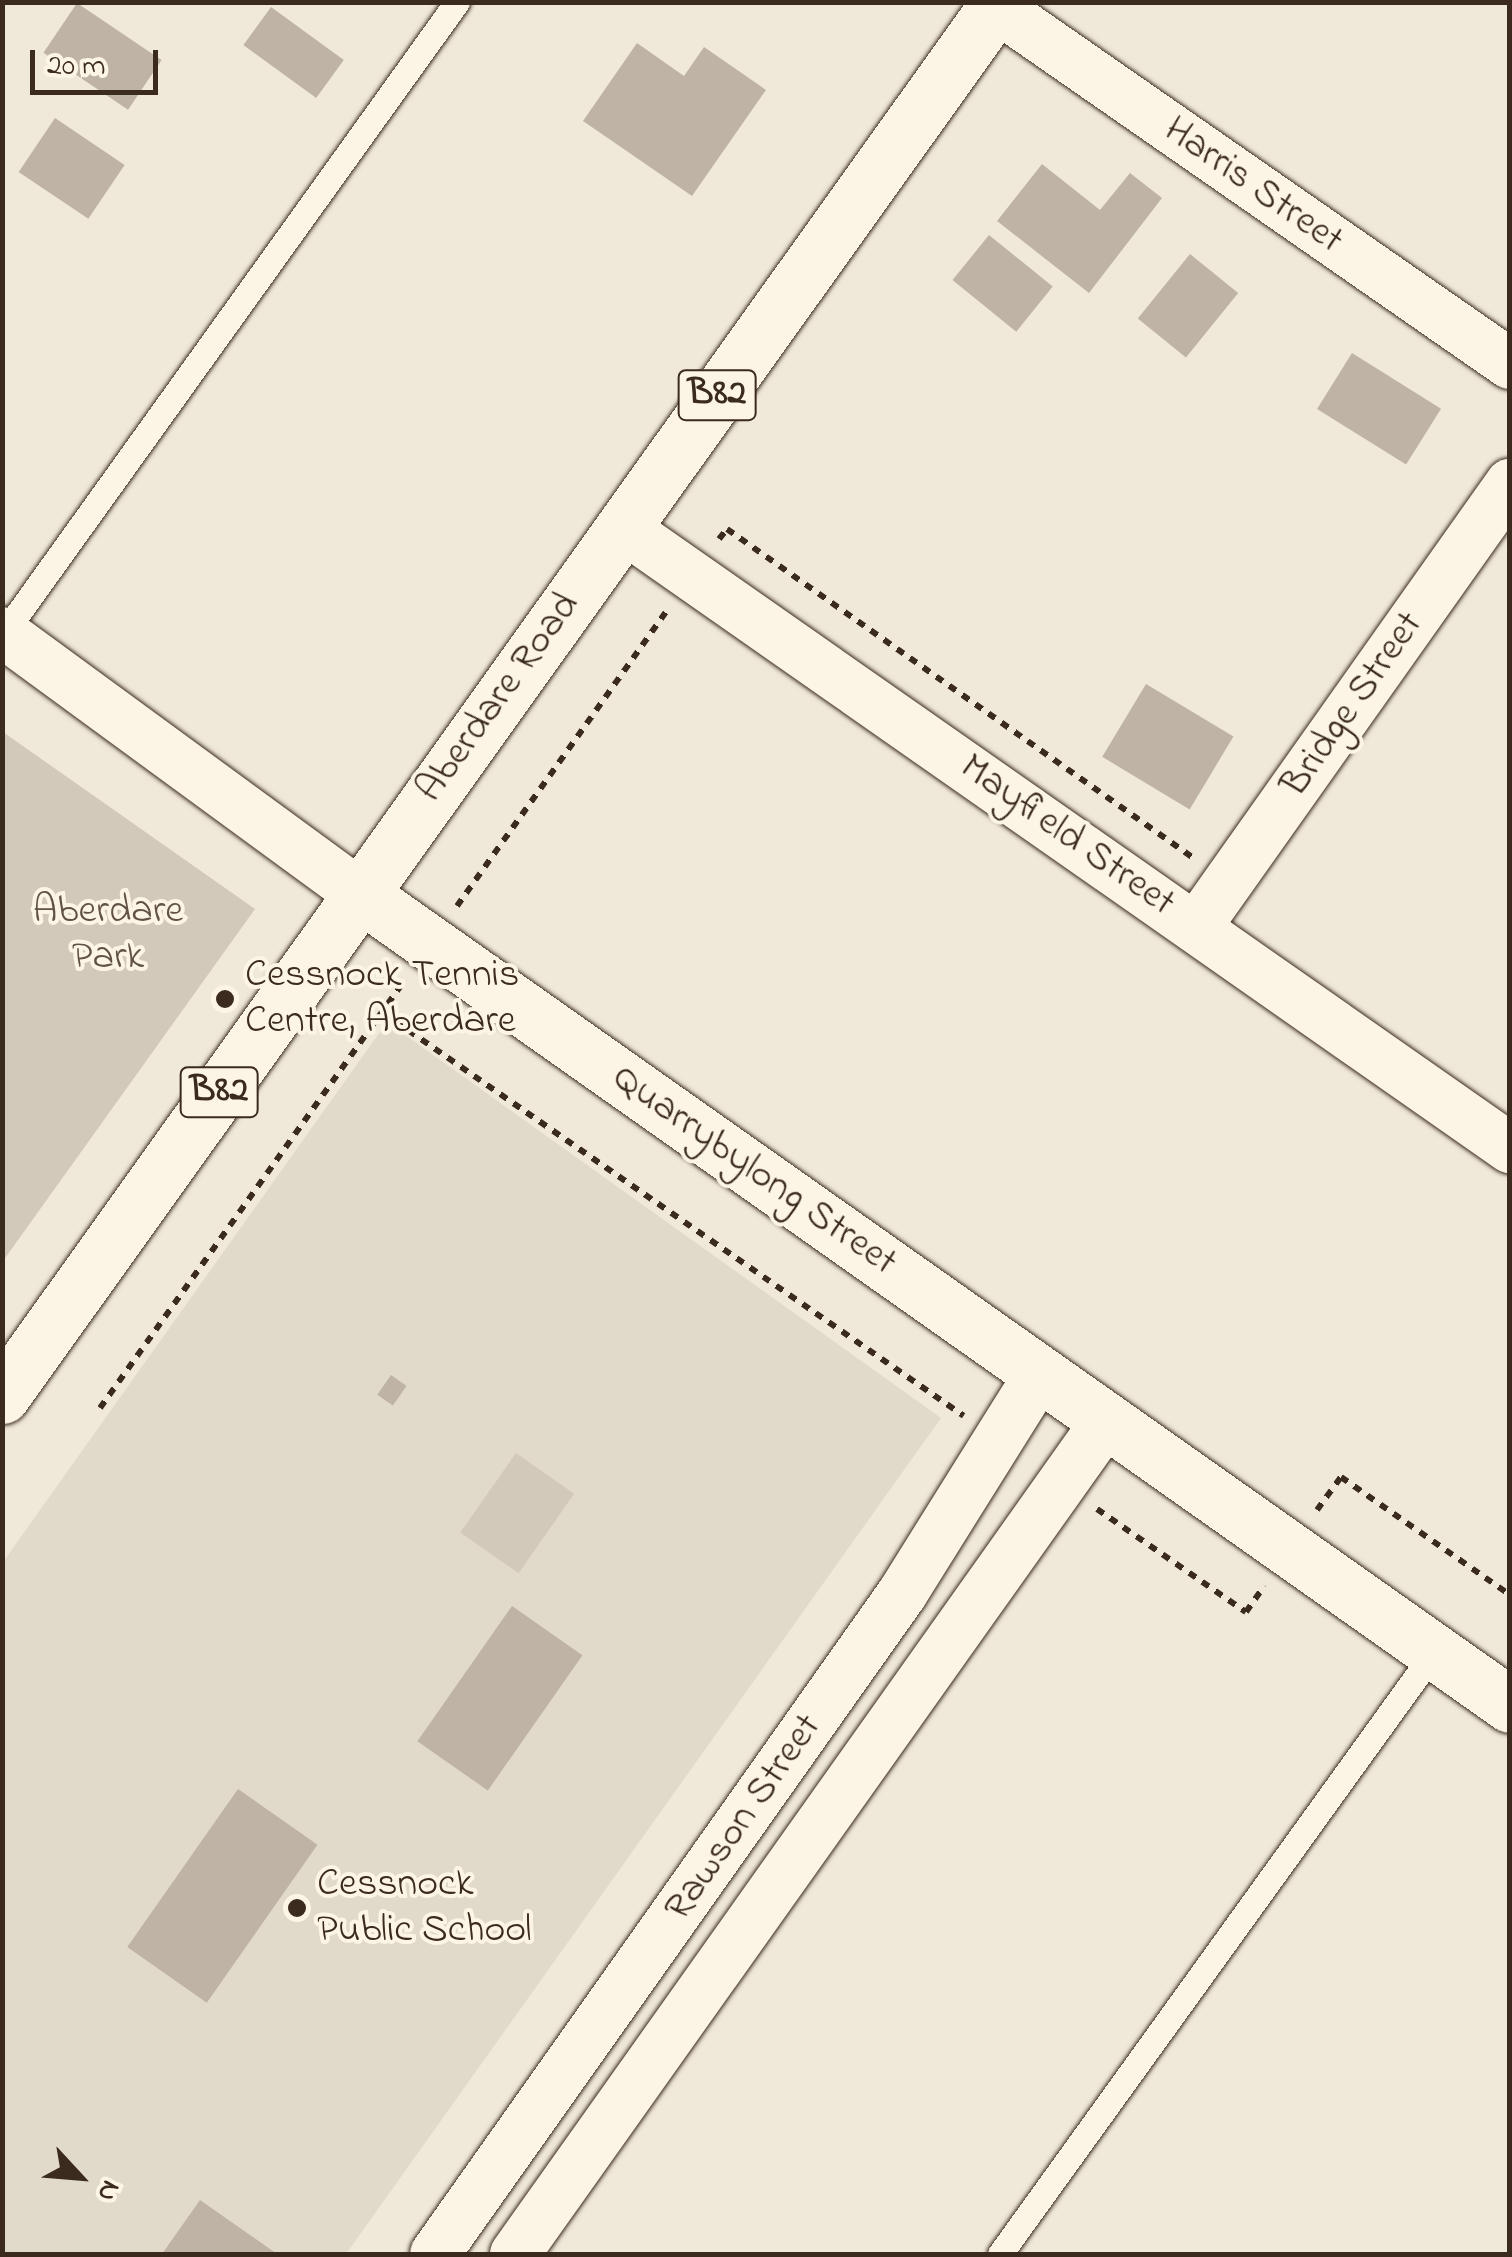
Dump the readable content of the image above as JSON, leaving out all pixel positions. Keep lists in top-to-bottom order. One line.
{"streets":{"main road":["B82","Aberdare Road","Quarrybylong Street"],"street":["Harris Street","Bridge Street","Mayfield Street","Rawson Street"]},"crossings":[["Harris Street","Aberdare Road"],["Aberdare Road","Mayfield Street"],["Aberdare Road","Quarrybylong Street"],["Bridge Street","Mayfield Street"],["Quarrybylong Street","Rawson Street"]],"parks":["Aberdare Park"],"places":["Cessnock Tennis Centre, Aberdare","Cessnock Public School"],"scale_bar":"20 m","north":"bottom right"}
